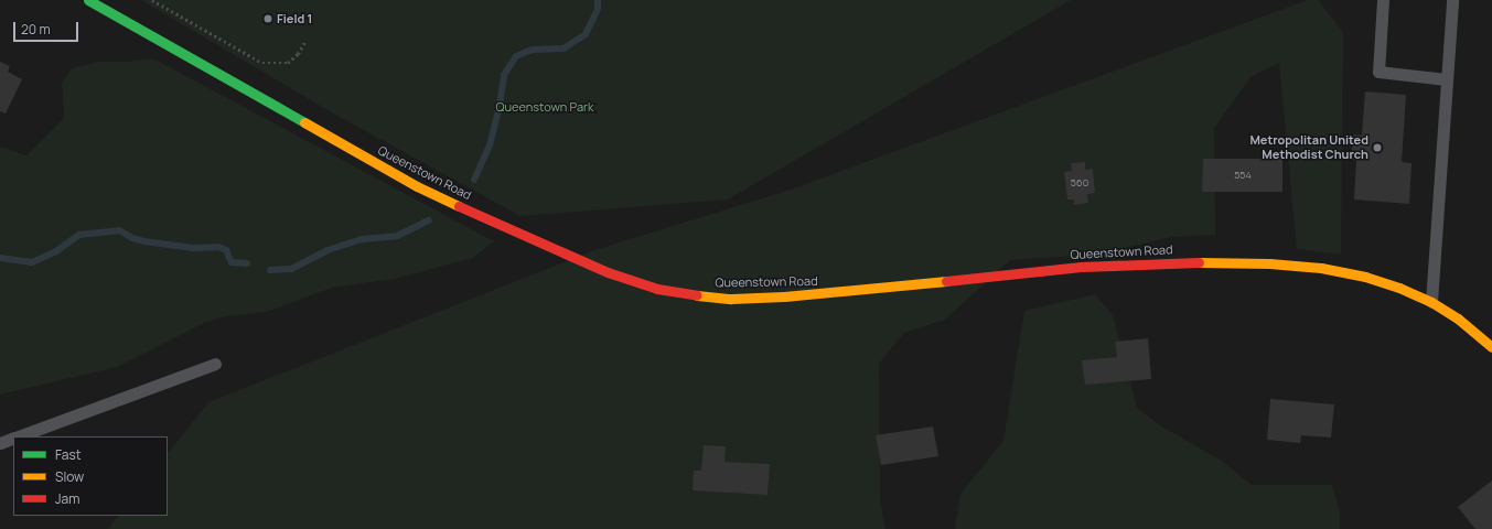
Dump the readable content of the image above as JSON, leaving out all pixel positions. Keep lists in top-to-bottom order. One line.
{"streets":{"street":["Queenstown Road"]},"parks":["Queenstown Park"],"places":["Field 1","Metropolitan United Methodist Church"],"house_numbers":["554","560"],"legend":["Fast","Slow","Jam"],"scale_bar":"20 m"}
